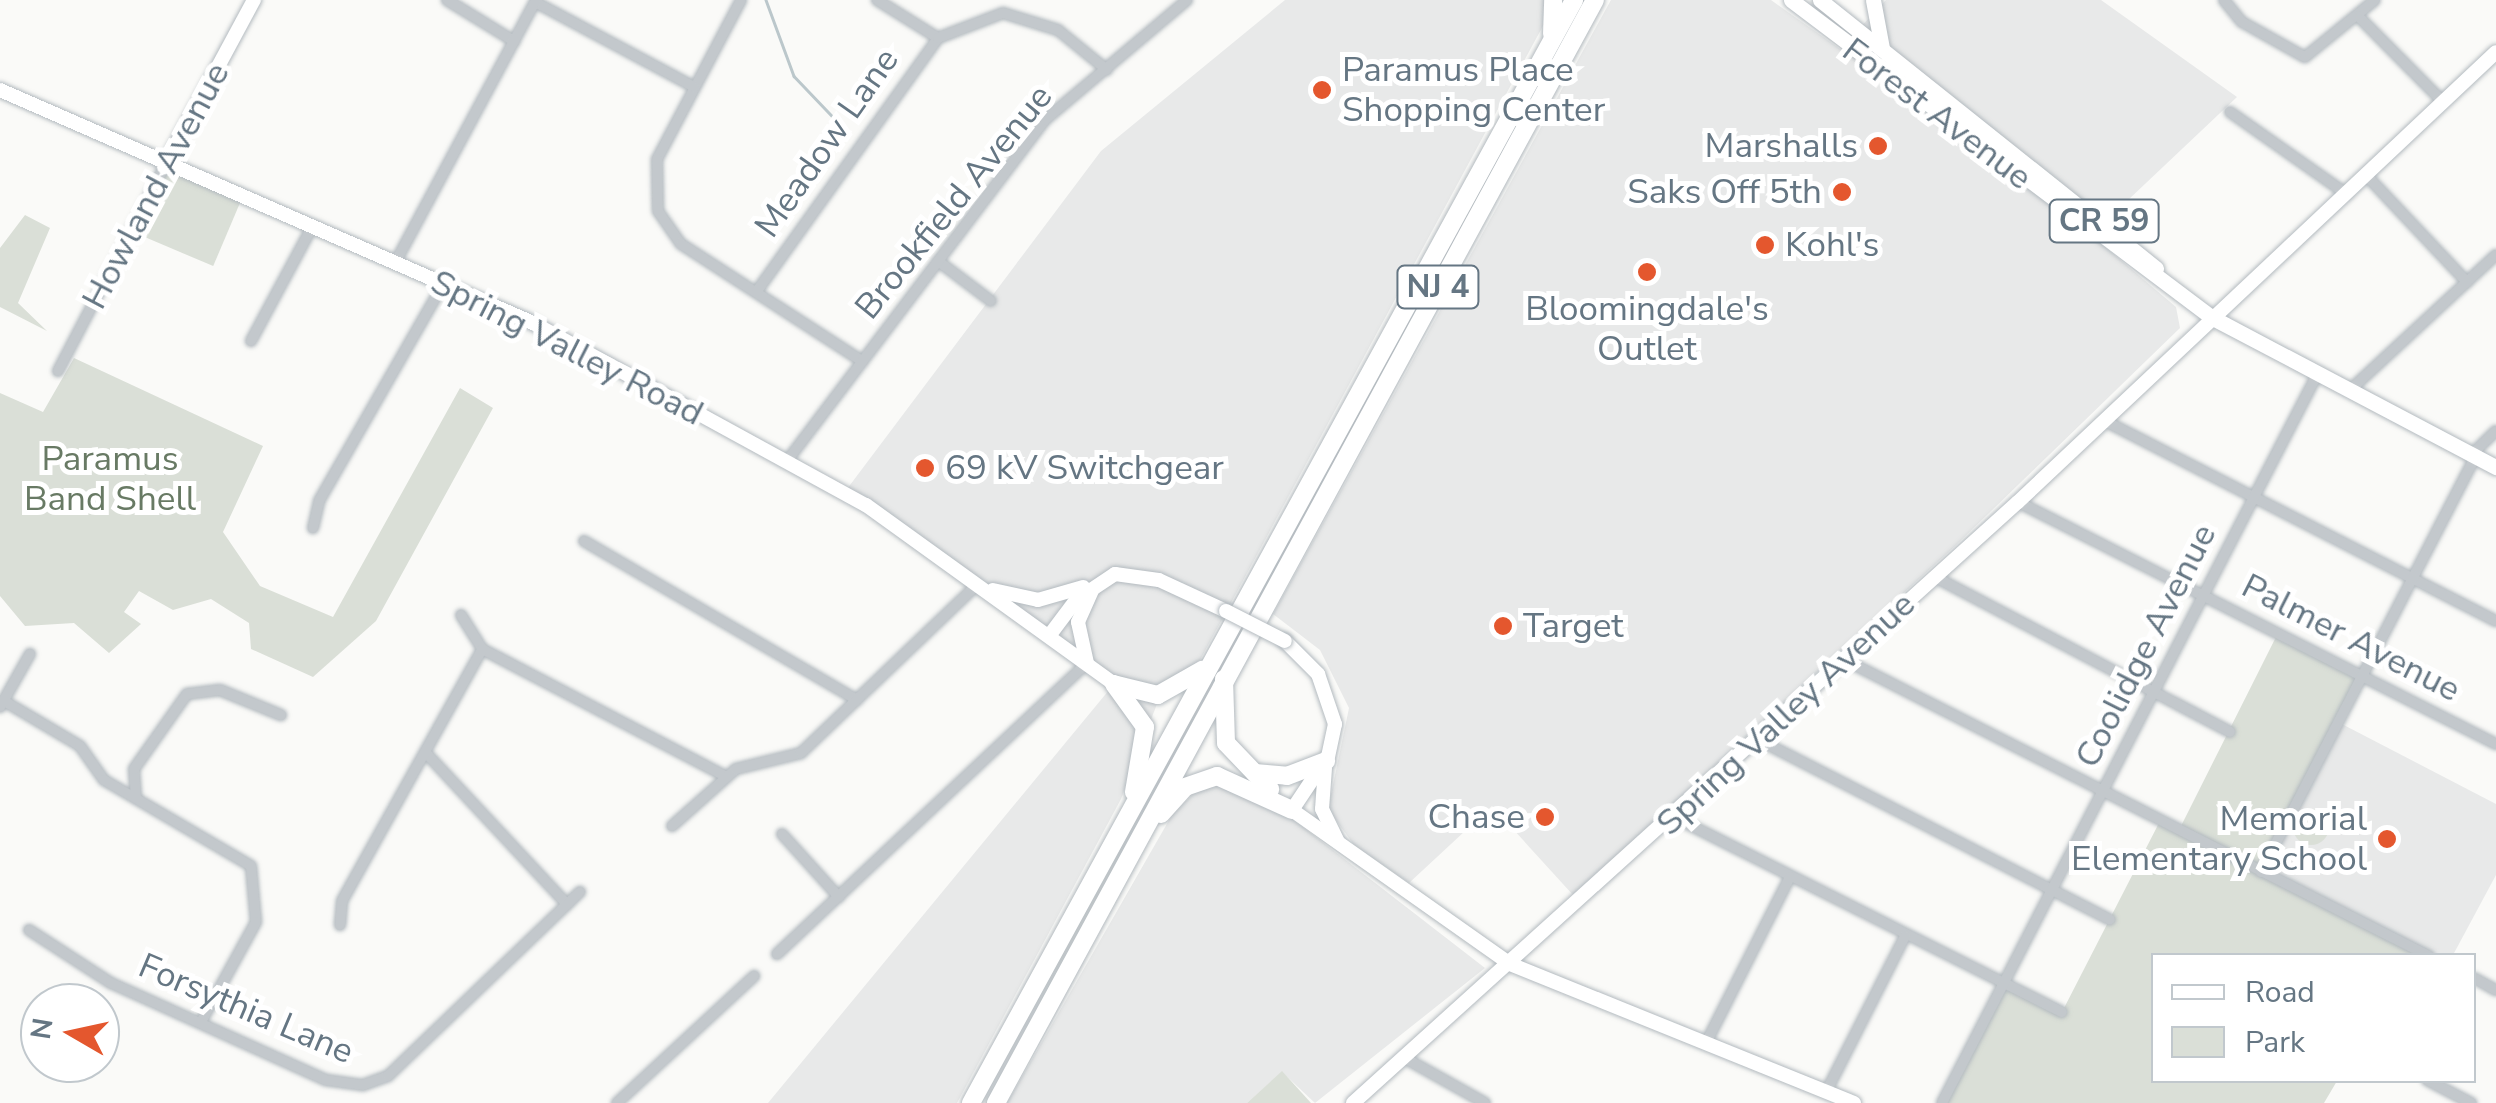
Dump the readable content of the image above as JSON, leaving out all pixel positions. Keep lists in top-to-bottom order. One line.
{"streets":{"highway":["NJ 4"],"main road":["Forest Avenue","CR 59"],"street":["Meadow Lane","Howland Avenue","Brookfield Avenue","Spring Valley Road","Palmer Avenue","Coolidge Avenue","Spring Valley Avenue","Forsythia Lane"]},"crossings":[["Forest Avenue","CR 59"],["Forest Avenue","Spring Valley Avenue"],["Howland Avenue","Spring Valley Road"],["Brookfield Avenue","Spring Valley Road"],["CR 59","Coolidge Avenue"],["CR 59","Spring Valley Avenue"],["Palmer Avenue","Coolidge Avenue"],["Palmer Avenue","Spring Valley Avenue"]],"parks":["Paramus Band Shell"],"places":["Paramus Place Shopping Center","Marshalls","Saks Off 5th","Kohl's","Bloomingdale's Outlet","69 kV Switchgear","Target","Chase","Memorial Elementary School"],"legend":["Road","Park"],"north":"left"}
